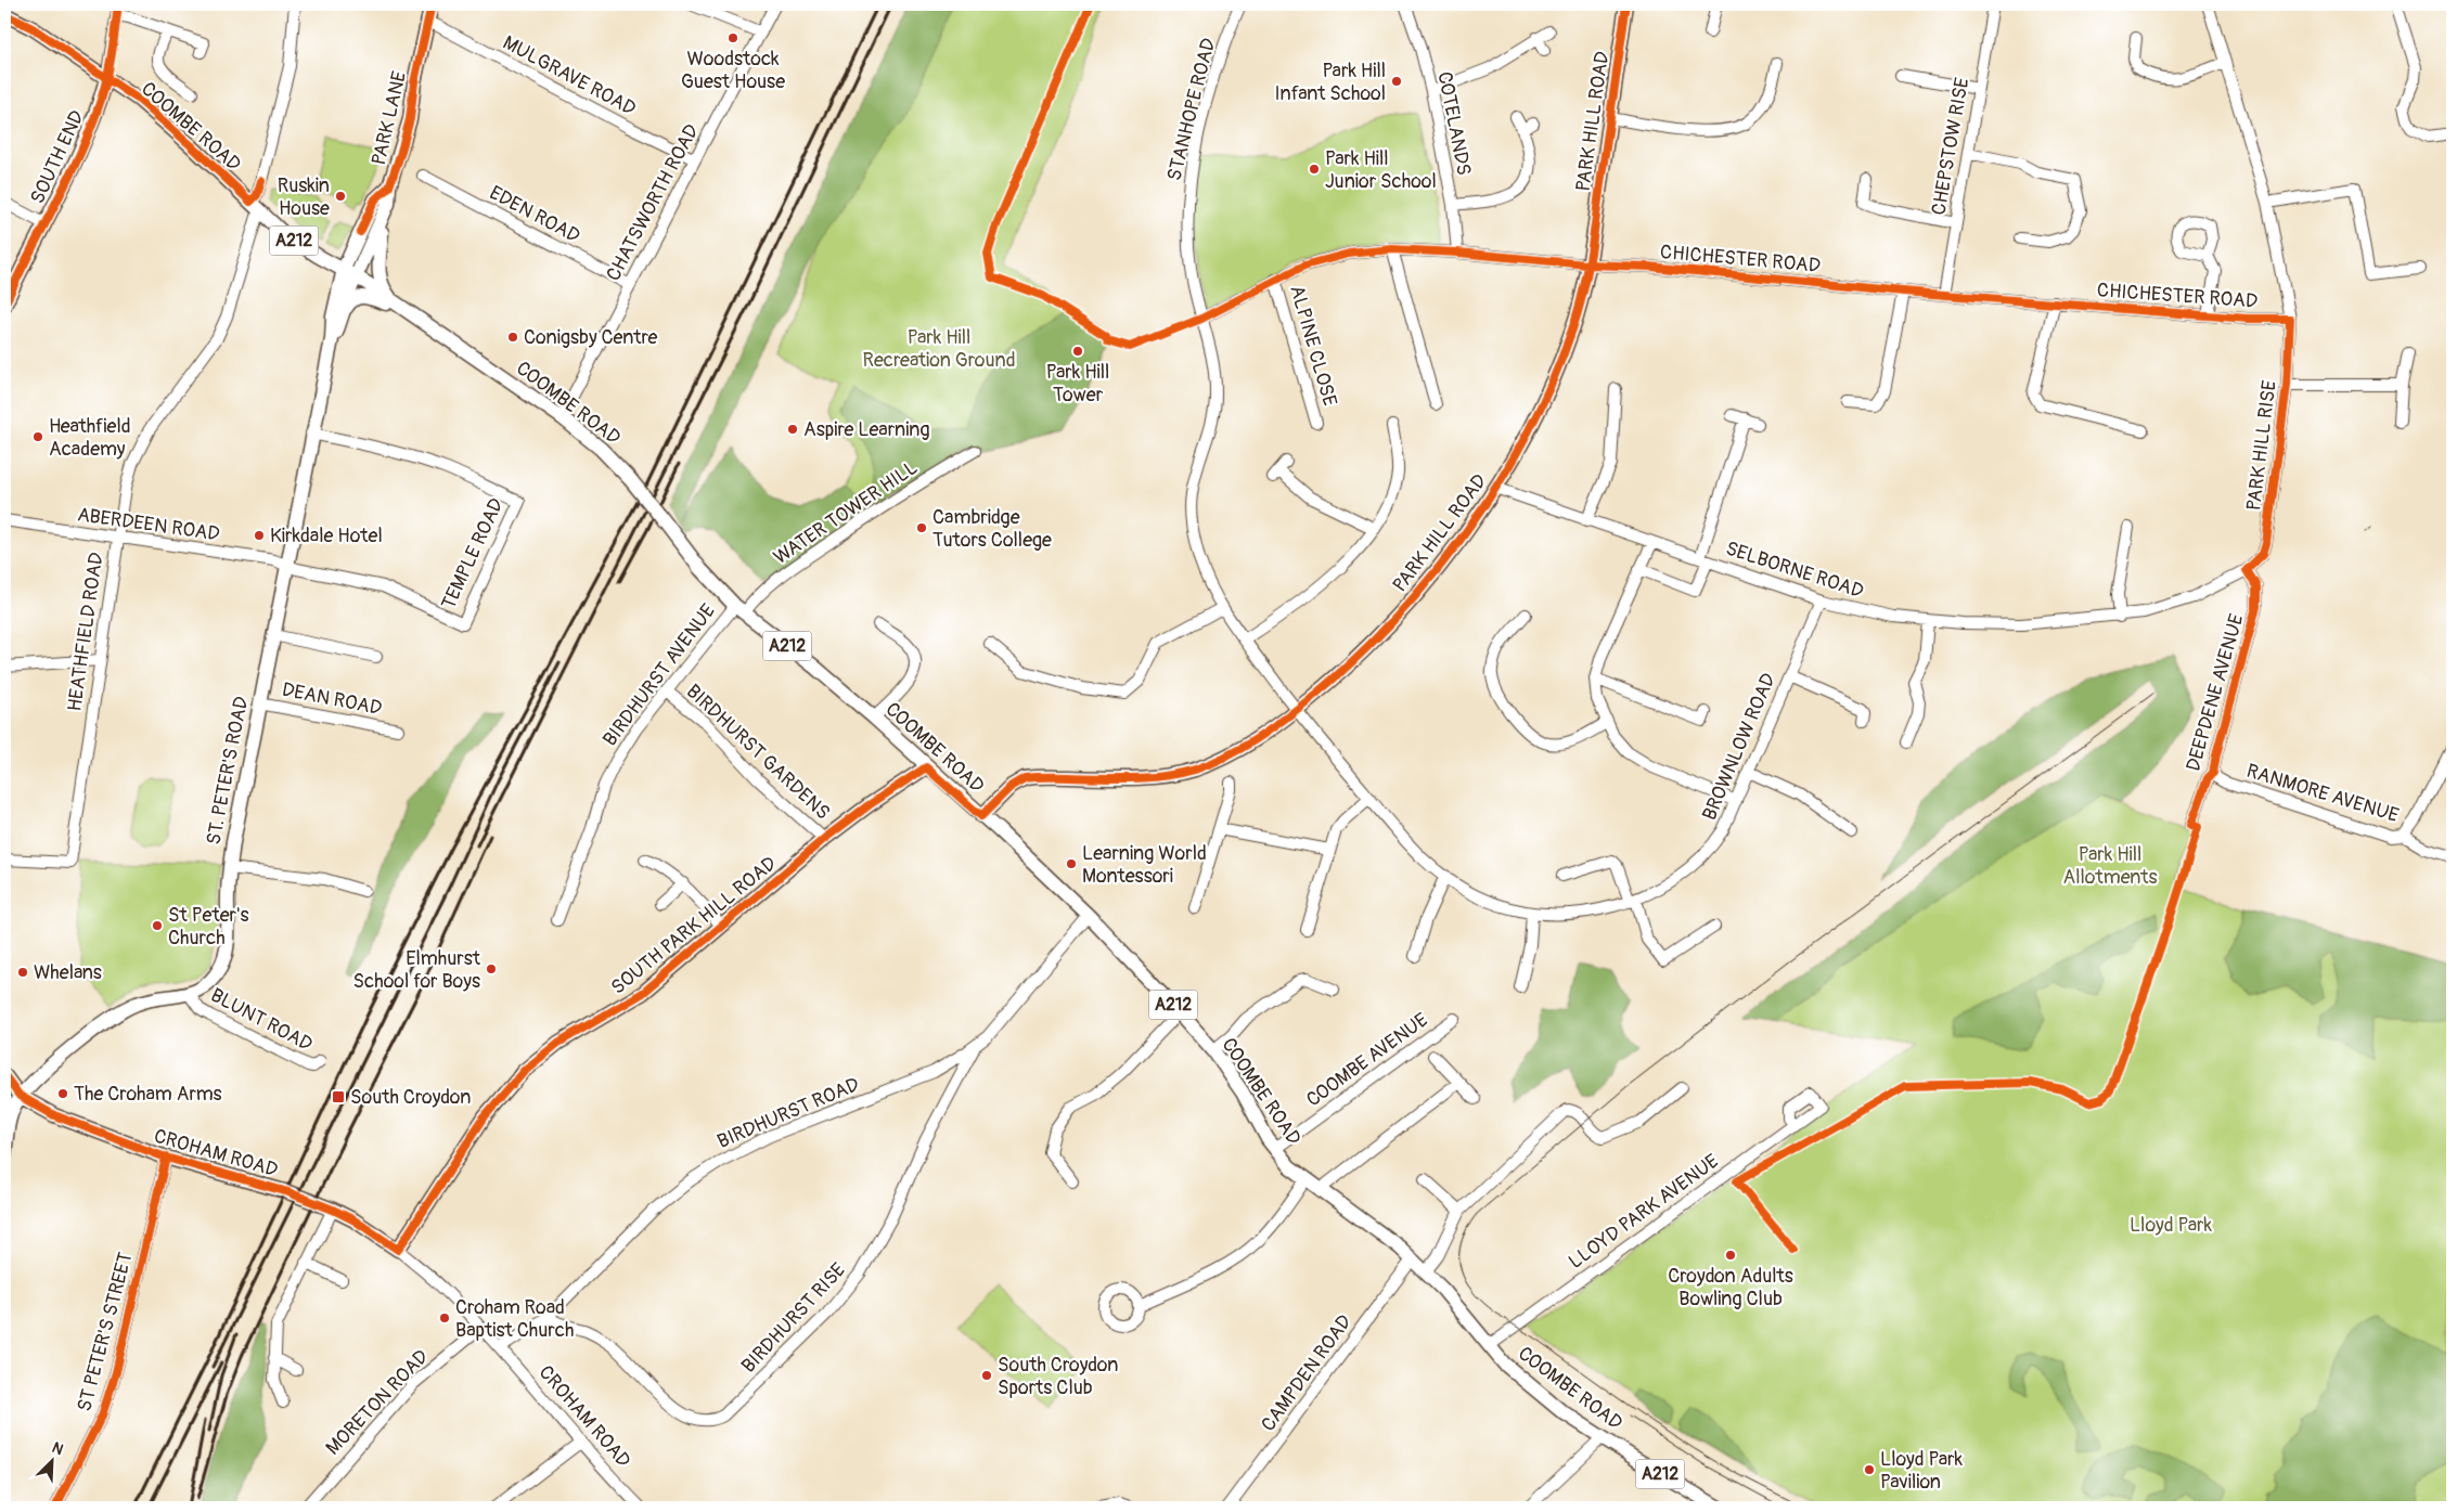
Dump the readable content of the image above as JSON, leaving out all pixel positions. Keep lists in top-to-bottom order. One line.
{"streets":{"main road":["PARK LANE","PARK HILL ROAD","COOMBE ROAD","SOUTH END","A212","ST. PETER'S ROAD","SOUTH PARK HILL ROAD","CROHAM ROAD"],"street":["MULGRAVE ROAD","STANHOPE ROAD","COTELANDS","CHEPSTOW RISE","CHATSWORTH ROAD","EDEN ROAD","CHICHESTER ROAD","ALPINE CLOSE","PARK HILL RISE","WATER TOWER HILL","ABERDEEN ROAD","TEMPLE ROAD","SELBORNE ROAD","HEATHFIELD ROAD","BIRDHURST AVENUE","DEEPDENE AVENUE","DEAN ROAD","BROWNLOW ROAD","BIRDHURST GARDENS","RANMORE AVENUE","BLUNT ROAD","COOMBE AVENUE","BIRDHURST ROAD","LLOYD PARK AVENUE","BIRDHURST RISE","ST PETER'S STREET","CAMPDEN ROAD","MORETON ROAD"]},"crossings":[["MULGRAVE ROAD","PARK LANE"],["MULGRAVE ROAD","CHATSWORTH ROAD"],["STANHOPE ROAD","PARK HILL ROAD"],["STANHOPE ROAD","CHICHESTER ROAD"],["STANHOPE ROAD","BROWNLOW ROAD"],["PARK LANE","COOMBE ROAD"],["PARK LANE","ST. PETER'S ROAD"],["PARK HILL ROAD","COOMBE ROAD"],["PARK HILL ROAD","CHICHESTER ROAD"],["PARK HILL ROAD","SELBORNE ROAD"],["PARK HILL ROAD","BROWNLOW ROAD"],["COTELANDS","CHICHESTER ROAD"],["COOMBE ROAD","SOUTH END"],["COOMBE ROAD","CHATSWORTH ROAD"],["COOMBE ROAD","A212"],["COOMBE ROAD","WATER TOWER HILL"],["COOMBE ROAD","HEATHFIELD ROAD"],["COOMBE ROAD","BIRDHURST AVENUE"],["COOMBE ROAD","ST. PETER'S ROAD"],["COOMBE ROAD","SOUTH PARK HILL ROAD"],["COOMBE ROAD","COOMBE AVENUE"],["COOMBE ROAD","BIRDHURST ROAD"],["COOMBE ROAD","LLOYD PARK AVENUE"],["COOMBE ROAD","CAMPDEN ROAD"],["CHEPSTOW RISE","CHICHESTER ROAD"],["SOUTH END","A212"],["CHATSWORTH ROAD","EDEN ROAD"],["CHICHESTER ROAD","ALPINE CLOSE"],["CHICHESTER ROAD","PARK HILL RISE"],["PARK HILL RISE","SELBORNE ROAD"],["PARK HILL RISE","DEEPDENE AVENUE"],["WATER TOWER HILL","BIRDHURST AVENUE"],["ABERDEEN ROAD","TEMPLE ROAD"],["ABERDEEN ROAD","HEATHFIELD ROAD"],["ABERDEEN ROAD","ST. PETER'S ROAD"],["TEMPLE ROAD","ST. PETER'S ROAD"],["SELBORNE ROAD","DEEPDENE AVENUE"],["SELBORNE ROAD","BROWNLOW ROAD"],["BIRDHURST AVENUE","BIRDHURST GARDENS"],["DEEPDENE AVENUE","RANMORE AVENUE"],["DEAN ROAD","ST. PETER'S ROAD"],["BIRDHURST GARDENS","SOUTH PARK HILL ROAD"],["ST. PETER'S ROAD","BLUNT ROAD"],["ST. PETER'S ROAD","CROHAM ROAD"],["SOUTH PARK HILL ROAD","CROHAM ROAD"],["BIRDHURST ROAD","CROHAM ROAD"],["BIRDHURST ROAD","BIRDHURST RISE"],["CROHAM ROAD","ST PETER'S STREET"],["CROHAM ROAD","MORETON ROAD"]],"parks":["Park Hill Recreation Ground","Park Hill Allotments","Lloyd Park"],"places":{"other":["Woodstock Guest House","Park Hill Infant School","Park Hill Junior School","Ruskin House","Conigsby Centre","Park Hill Tower","Aspire Learning","Heathfield Academy","Cambridge Tutors College","Kirkdale Hotel","Learning World Montessori","St Peter's Church","Elmhurst School for Boys","Whelans","The Croham Arms","Croydon Adults Bowling Club","Croham Road Baptist Church","South Croydon Sports Club","Lloyd Park Pavilion"],"transit":["South Croydon"]},"north":"top right"}
